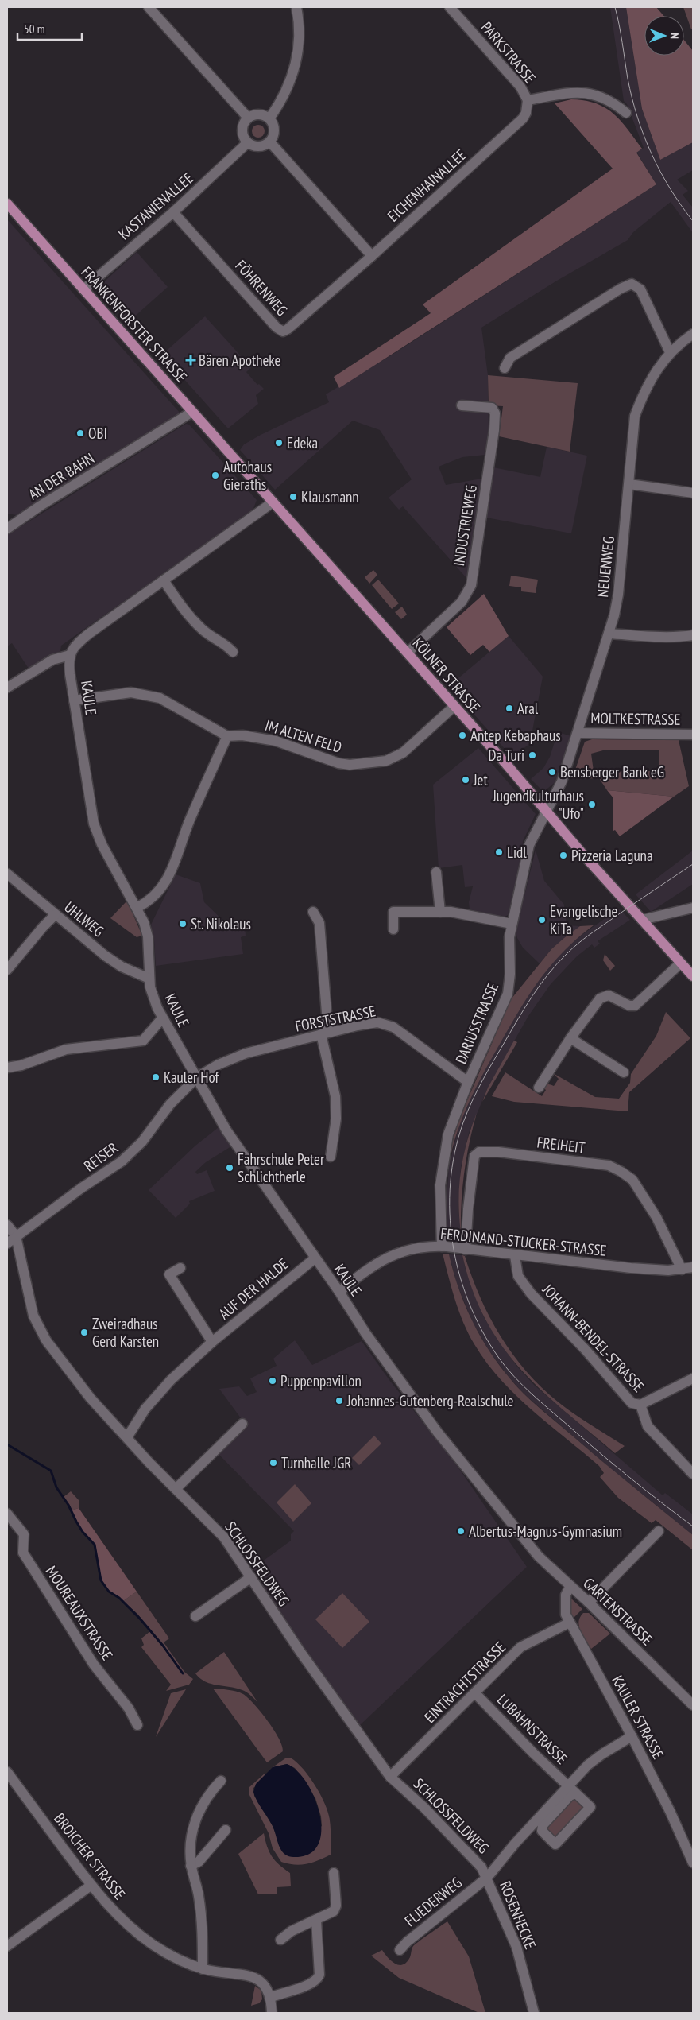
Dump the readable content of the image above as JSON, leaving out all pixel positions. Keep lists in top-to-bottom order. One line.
{"streets":{"main road":["FRANKENFORSTER STRASSE","KÖLNER STRASSE"],"street":["PARKSTRASSE","EICHENHAINALLEE","KASTANIENALLEE","FÖHRENWEG","AN DER BAHN","INDUSTRIEWEG","NEUENWEG","KAULE","MOLTKESTRASSE","IM ALTEN FELD","UHLWEG","FORSTSTRASSE","DARIUSSTRASSE","FREIHEIT","REISER","FERDINAND-STUCKER-STRASSE","AUF DER HALDE","JOHANN-BENDEL-STRASSE","SCHLOSSFELDWEG","GARTENSTRASSE","MOUREAUXSTRASSE","EINTRACHTSTRASSE","KAULER STRASSE","LUBAHNSTRASSE","BROICHER STRASSE","FLIEDERWEG","ROSENHECKE"]},"crossings":[["PARKSTRASSE","EICHENHAINALLEE"],["EICHENHAINALLEE","FÖHRENWEG"],["KASTANIENALLEE","FÖHRENWEG"],["KASTANIENALLEE","FRANKENFORSTER STRASSE"],["FRANKENFORSTER STRASSE","AN DER BAHN"],["FRANKENFORSTER STRASSE","KÖLNER STRASSE"],["INDUSTRIEWEG","KÖLNER STRASSE"],["NEUENWEG","KÖLNER STRASSE"],["NEUENWEG","MOLTKESTRASSE"],["NEUENWEG","DARIUSSTRASSE"],["KÖLNER STRASSE","IM ALTEN FELD"],["KÖLNER STRASSE","DARIUSSTRASSE"],["KAULE","UHLWEG"],["KAULE","FORSTSTRASSE"],["KAULE","REISER"],["KAULE","FERDINAND-STUCKER-STRASSE"],["KAULE","AUF DER HALDE"],["KAULE","GARTENSTRASSE"],["FORSTSTRASSE","DARIUSSTRASSE"],["FORSTSTRASSE","REISER"],["DARIUSSTRASSE","FERDINAND-STUCKER-STRASSE"],["FREIHEIT","FERDINAND-STUCKER-STRASSE"],["REISER","SCHLOSSFELDWEG"],["FERDINAND-STUCKER-STRASSE","JOHANN-BENDEL-STRASSE"],["AUF DER HALDE","SCHLOSSFELDWEG"],["SCHLOSSFELDWEG","EINTRACHTSTRASSE"],["SCHLOSSFELDWEG","FLIEDERWEG"],["SCHLOSSFELDWEG","ROSENHECKE"],["GARTENSTRASSE","KAULER STRASSE"],["EINTRACHTSTRASSE","KAULER STRASSE"],["EINTRACHTSTRASSE","LUBAHNSTRASSE"],["KAULER STRASSE","ROSENHECKE"],["LUBAHNSTRASSE","ROSENHECKE"],["FLIEDERWEG","ROSENHECKE"]],"places":{"health":["Bären Apotheke"],"other":["OBI","Edeka","Autohaus Gieraths","Klausmann","Aral","Antep Kebaphaus","Da Turi","Bensberger Bank eG","Jet","Jugendkulturhaus \"Ufo\"","Lidl","Pizzeria Laguna","Evangelische KiTa","St. Nikolaus","Kauler Hof","Fahrschule Peter Schlichtherle","Zweiradhaus Gerd Karsten","Puppenpavillon","Johannes-Gutenberg-Realschule","Turnhalle JGR","Albertus-Magnus-Gymnasium"]},"scale_bar":"50 m","north":"right"}
